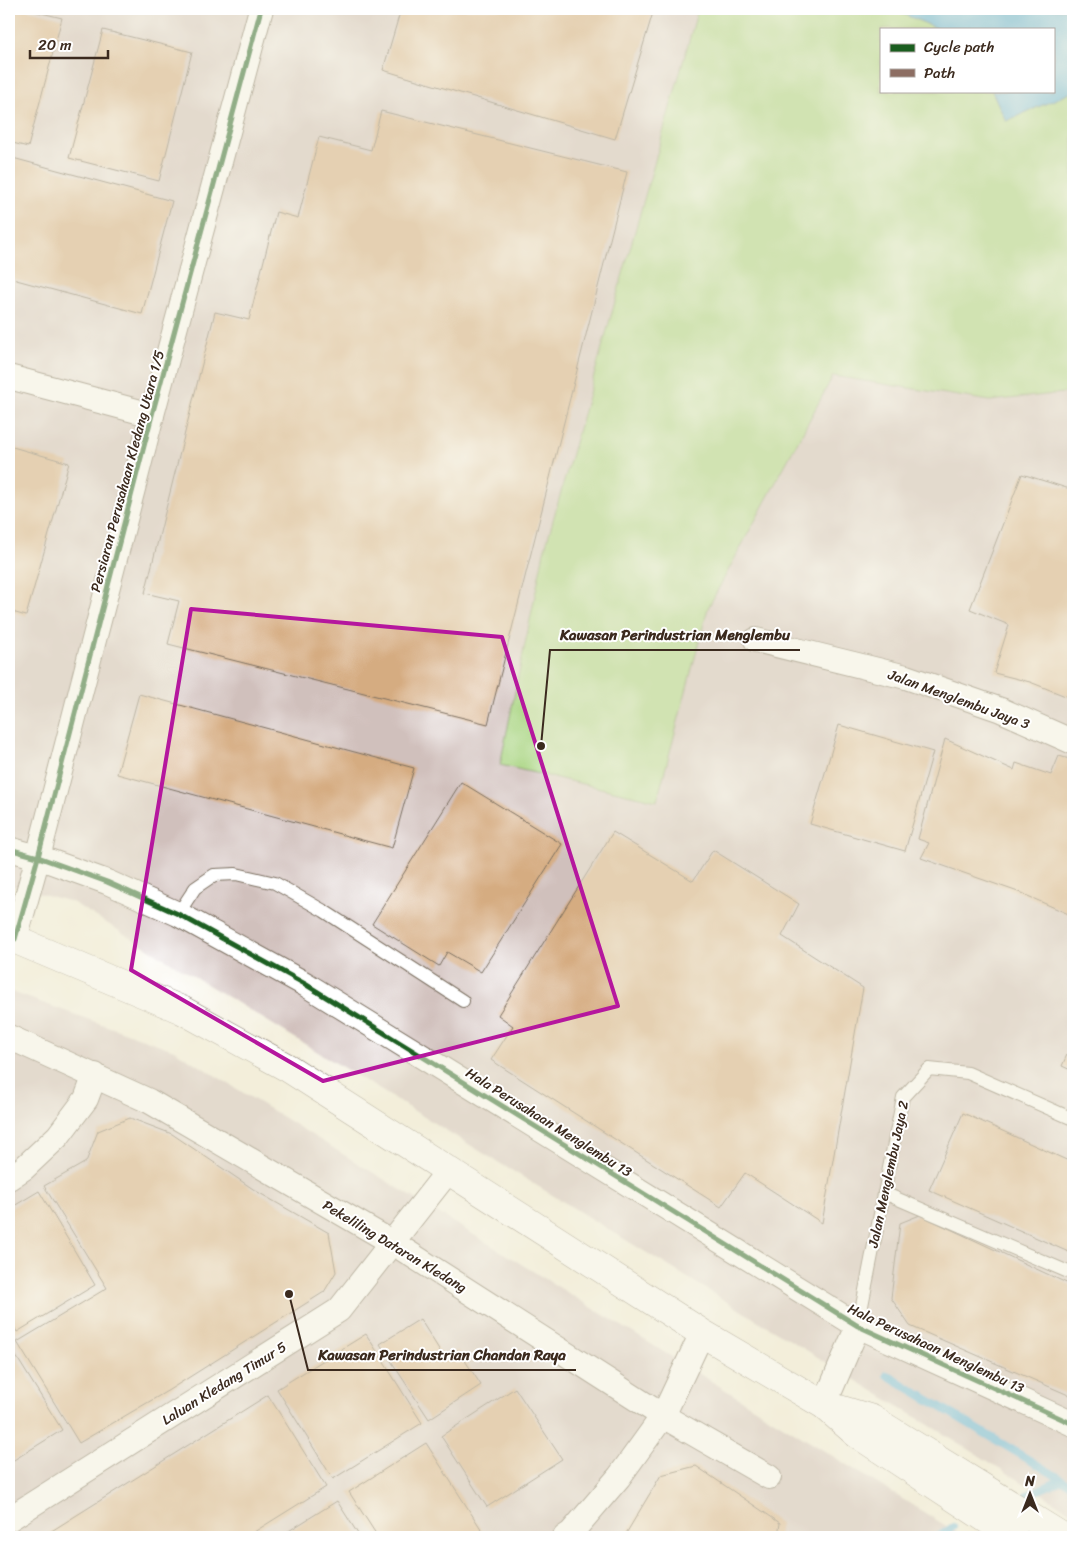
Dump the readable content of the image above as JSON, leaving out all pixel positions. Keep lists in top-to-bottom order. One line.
{"streets":{"street":["Persiaran Perusahaan Kledang Utara 1/5","Jalan Menglembu Jaya 3","Hala Perusahaan Menglembu 13","Jalan Menglembu Jaya 2","Pekeliling Dataran Kledang","Laluan Kledang Timur 5"]},"crossings":[["Persiaran Perusahaan Kledang Utara 1/5","Hala Perusahaan Menglembu 13"],["Hala Perusahaan Menglembu 13","Jalan Menglembu Jaya 2"],["Pekeliling Dataran Kledang","Laluan Kledang Timur 5"]],"places":["Kawasan Perindustrian Menglembu","Kawasan Perindustrian Chandan Raya"],"legend":["Cycle path","Path"],"scale_bar":"20 m","north":"top"}
